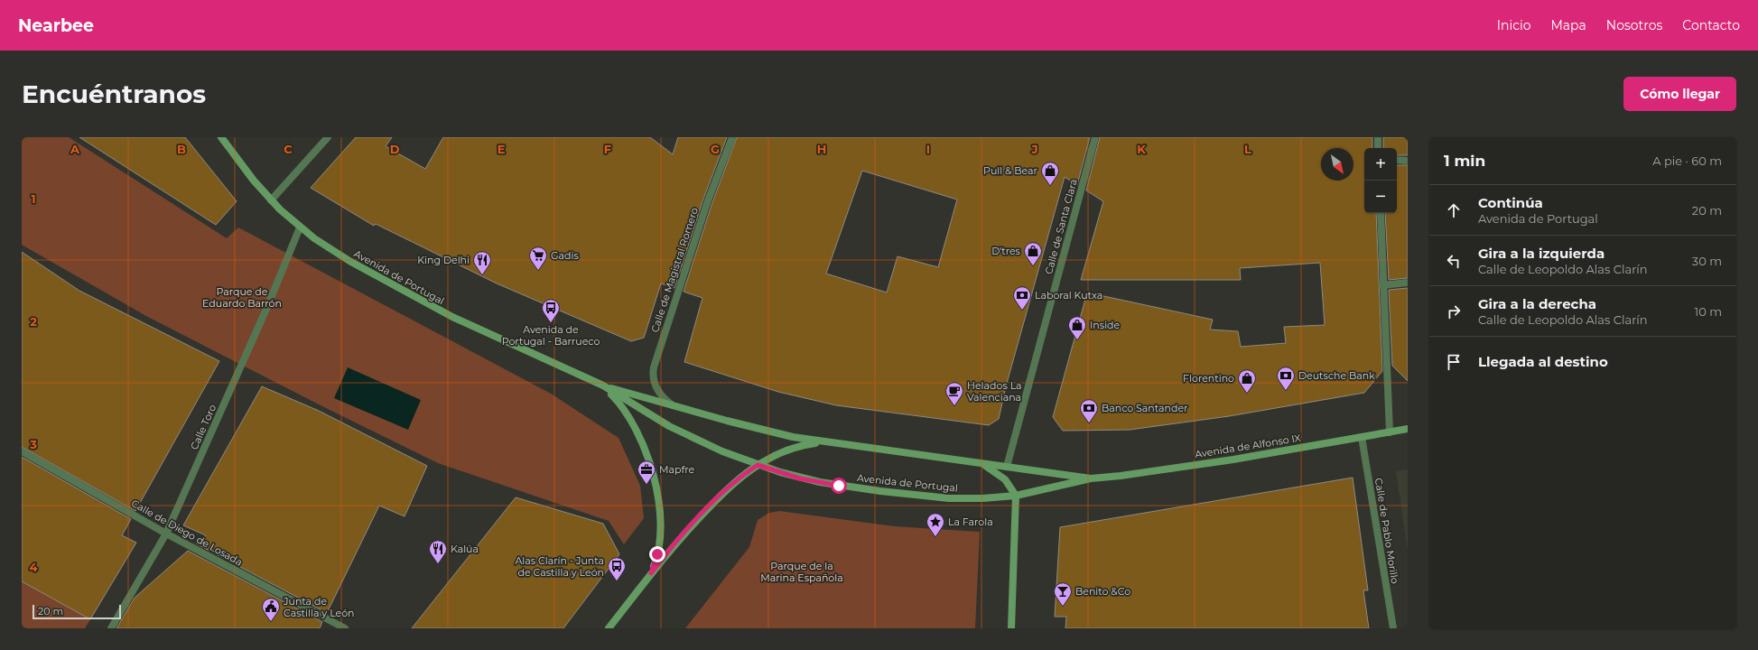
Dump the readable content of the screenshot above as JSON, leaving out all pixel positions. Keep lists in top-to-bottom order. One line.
{"streets":{"main road":["Avenida de Portugal","Avenida de Alfonso IX"],"street":["Calle de Santa Clara","Calle de Magistral Romero","Calle Toro","Calle de Pablo Morillo","Calle de Diego de Losada"]},"crossings":[["Calle de Santa Clara","Avenida de Alfonso IX"],["Calle de Magistral Romero","Avenida de Portugal"],["Avenida de Portugal","Calle Toro"],["Avenida de Portugal","Avenida de Alfonso IX"],["Calle Toro","Calle de Diego de Losada"],["Avenida de Alfonso IX","Calle de Pablo Morillo"]],"parks":["Parque de Eduardo Barrón","Parque de la Marina Española"],"places":{"shop":["Pull & Bear","D'tres","Inside","Florentino"],"supermarket":["Gadis"],"restaurant":["King Delhi","Kalúa"],"bank":["Laboral Kutxa","Deutsche Bank","Banco Santander"],"bus stop":["Avenida de Portugal - Barrueco","Alas Clarín - Junta de Castilla y León"],"cafe":["Helados La Valenciana"],"office":["Mapfre"],"place":["La Farola"],"bar":["Benito &Co"],"public building":["Junta de Castilla y León"]},"scale_bar":"20 m","north":"bottom right","page":{"header":"Nearbee","nav":["Inicio","Mapa","Nosotros","Contacto"],"buttons":"Cómo llegar","title":"Encuéntranos","heading":["1 min","A pie · 60 m"],"map_buttons":["+","−"],"list":[["Continúa","Avenida de Portugal","20 m"],["Gira a la izquierda","Calle de Leopoldo Alas Clarín","30 m"],["Gira a la derecha","Calle de Leopoldo Alas Clarín","10 m"],"Llegada al destino"],"scale":"20 m"},"grid":{"columns":["A","B","C","D","E","F","G","H","I","J","K","L"],"rows":["1","2","3","4"]}}
